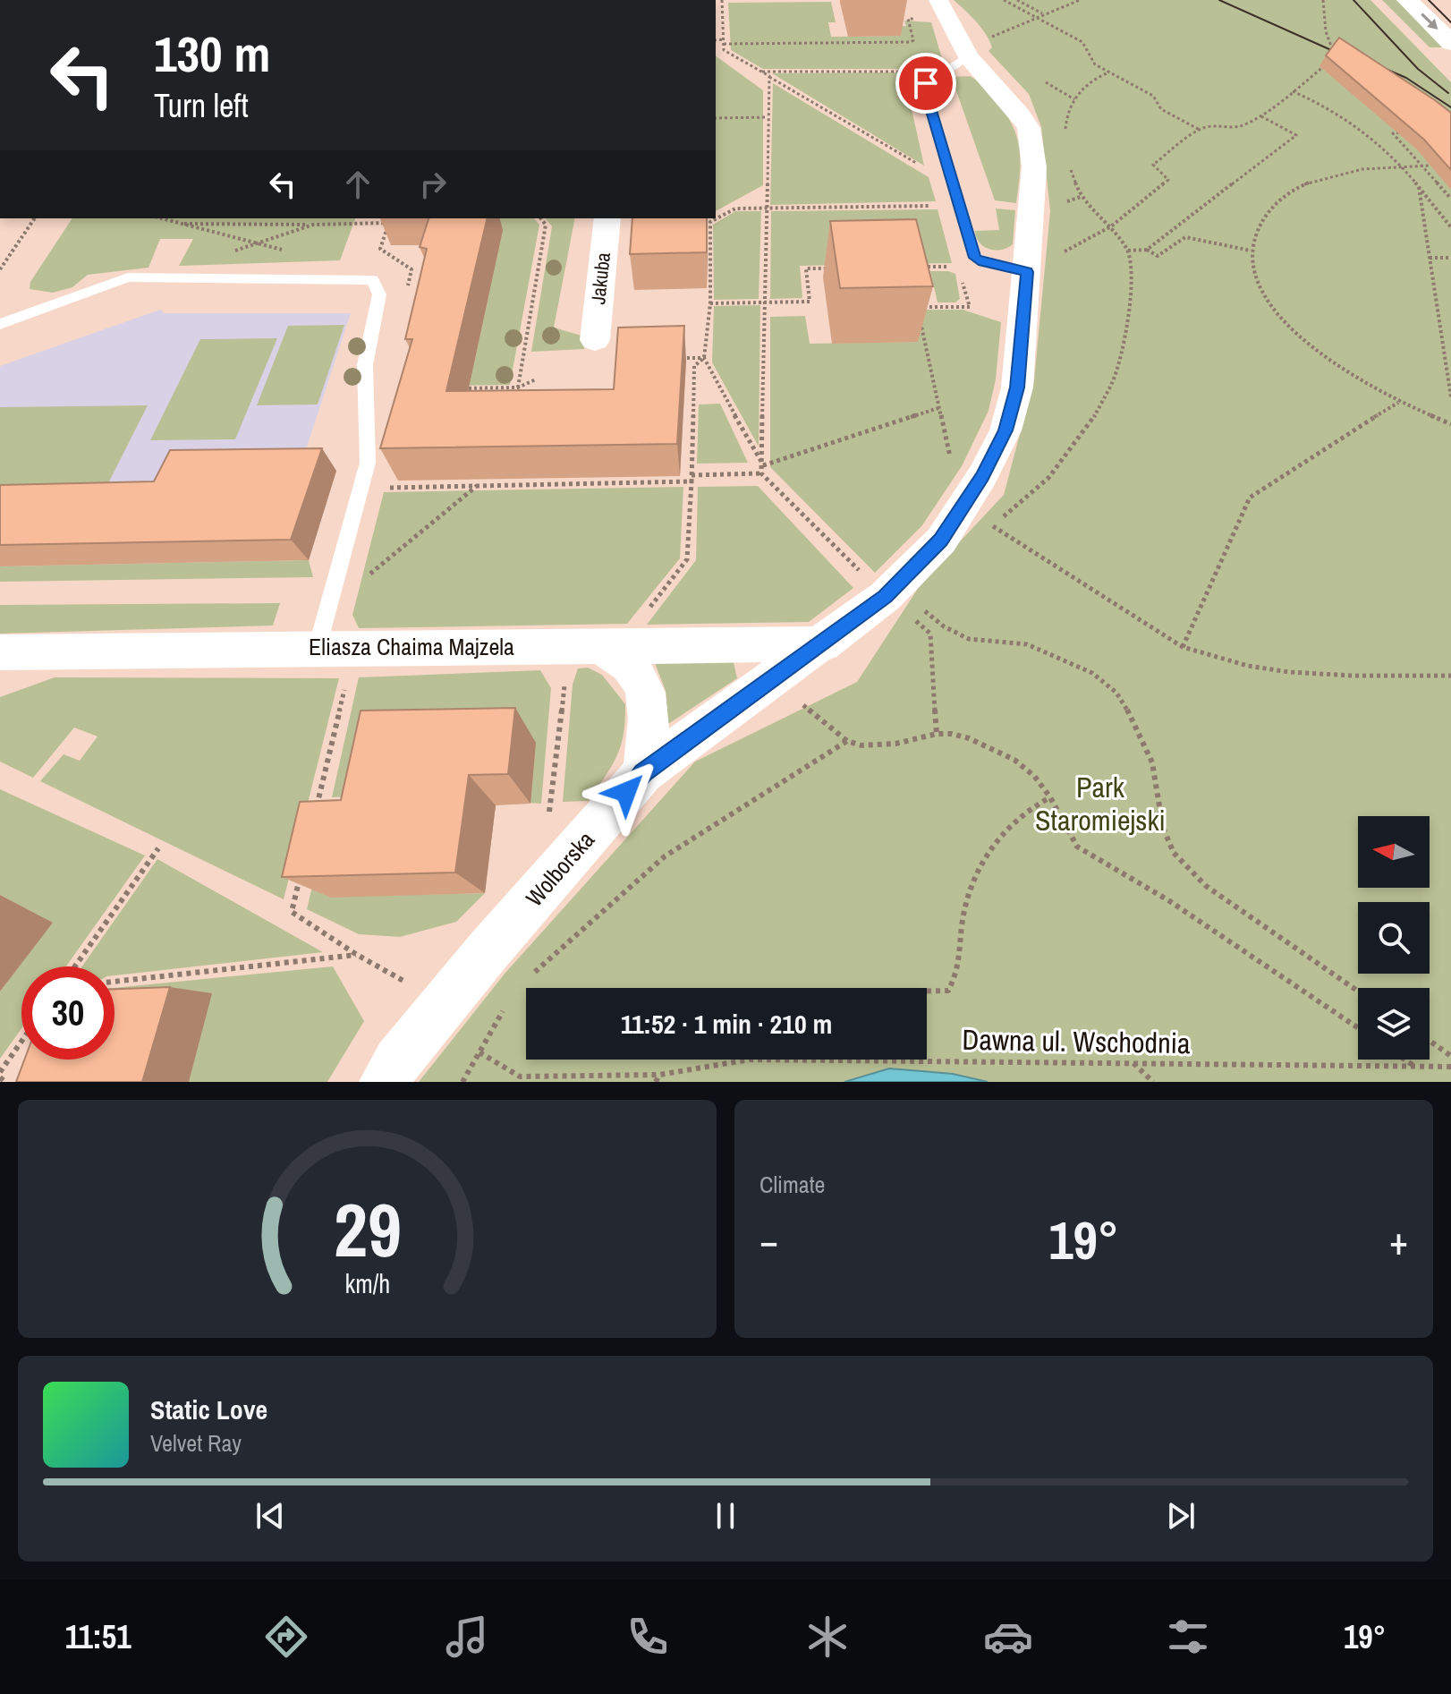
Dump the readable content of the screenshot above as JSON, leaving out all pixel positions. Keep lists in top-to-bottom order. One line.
{"streets":{"street":["Jakuba","Eliasza Chaima Majzela","Wolborska"],"path":["Dawna ul. Wschodnia"]},"crossings":[["Eliasza Chaima Majzela","Wolborska"]],"parks":["Park Staromiejski"],"north":"left","page":{"turn":["130 m","Turn left"],"limit":"30","trip":"11:52 · 1 min · 210 m","tile":"Climate","heat":["−","19°","+"],"song":["Static Love","Velvet Ray"],"tabs":["11:51","19°"],"gauge":["29","km/h"]}}
